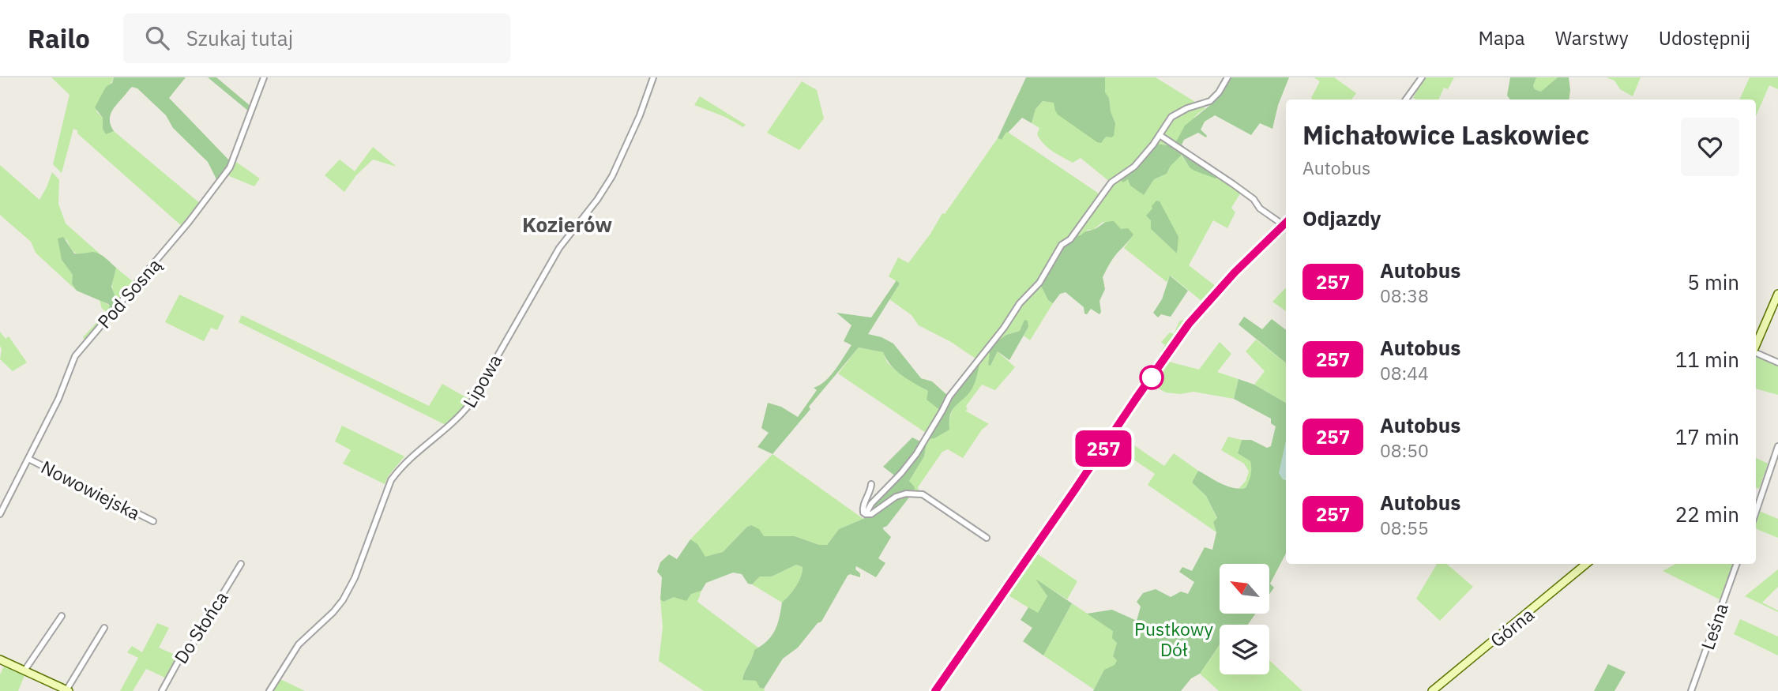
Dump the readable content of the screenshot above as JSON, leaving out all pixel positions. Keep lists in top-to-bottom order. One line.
{"streets":{"street":["Pod Sosną","Lipowa","Nowowiejska","Leśna","Do Słońca","Górna"]},"crossings":[["Pod Sosną","Nowowiejska"]],"districts":["Kozierów"],"parks":["Pustkowy Dół"],"lines":["bus line 257"],"north":"top left","page":{"header":"Railo","search":"Szukaj tutaj","nav":["Mapa","Warstwy","Udostępnij"],"on_map":"257","heading":[["Michałowice Laskowiec","Autobus"],"Odjazdy"],"list":[{"mark":"257","name":"Autobus","note":"08:38","value":"5 min"},{"mark":"257","name":"Autobus","note":"08:44","value":"11 min"},{"mark":"257","name":"Autobus","note":"08:50","value":"17 min"},{"mark":"257","name":"Autobus","note":"08:55","value":"22 min"}]}}
